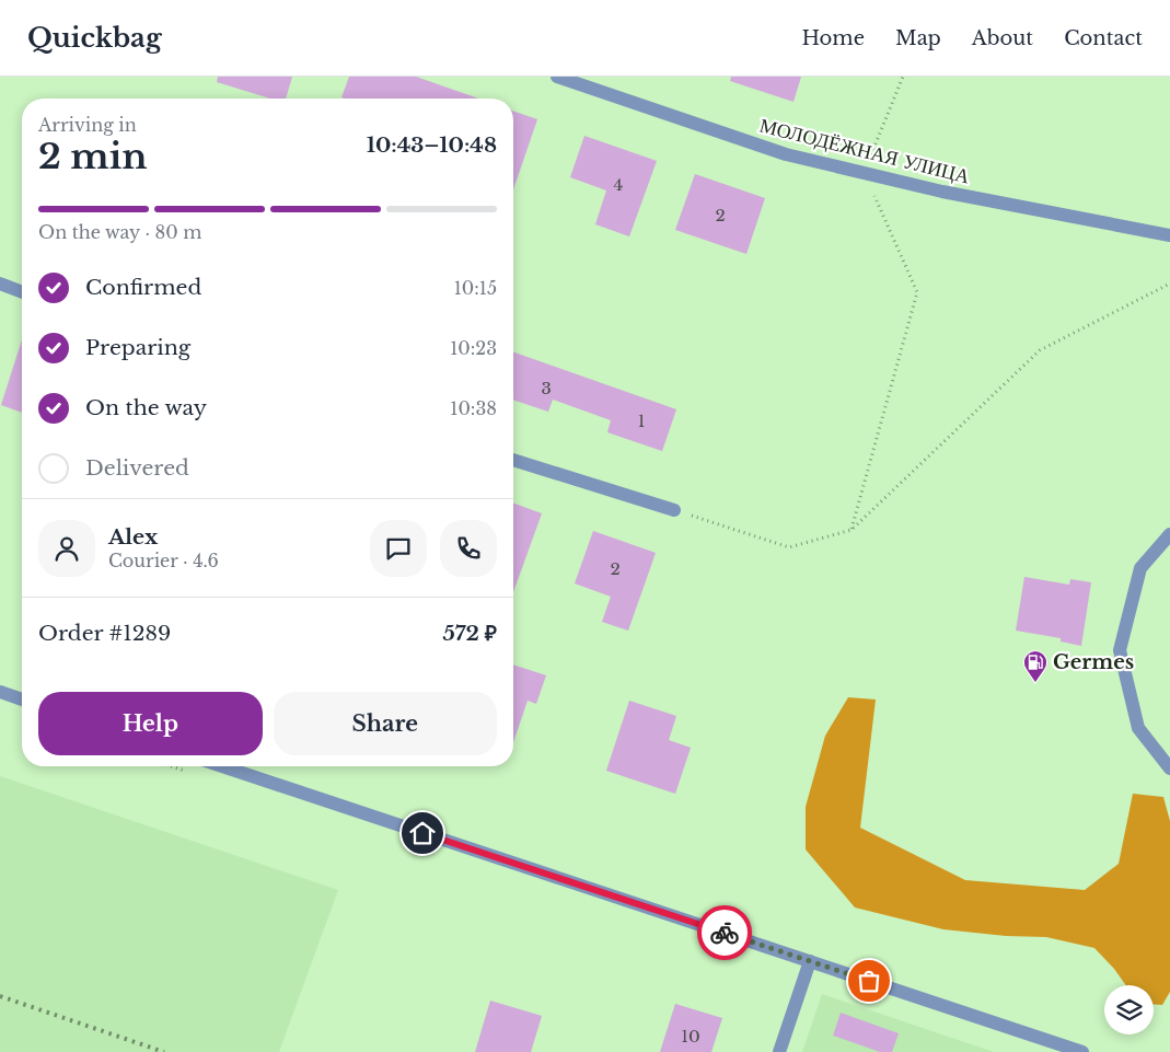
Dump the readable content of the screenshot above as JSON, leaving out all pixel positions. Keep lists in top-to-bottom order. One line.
{"streets":{"street":["МОЛОДЁЖНАЯ УЛИЦА"]},"places":{"fuel station":["Germes"]},"house_numbers":["4","2","3","1","2","10"],"page":{"header":"Quickbag","nav":["Home","Map","About","Contact"],"heading":["2 min","Arriving in","10:43–10:48"],"panel":["Alex","Courier · 4.6","Order #1289","572 ₽"],"bar":"On the way · 80 m","list":[["Confirmed","10:15"],["Preparing","10:23"],["On the way","10:38"],"Delivered"],"buttons":["Help","Share"]}}
